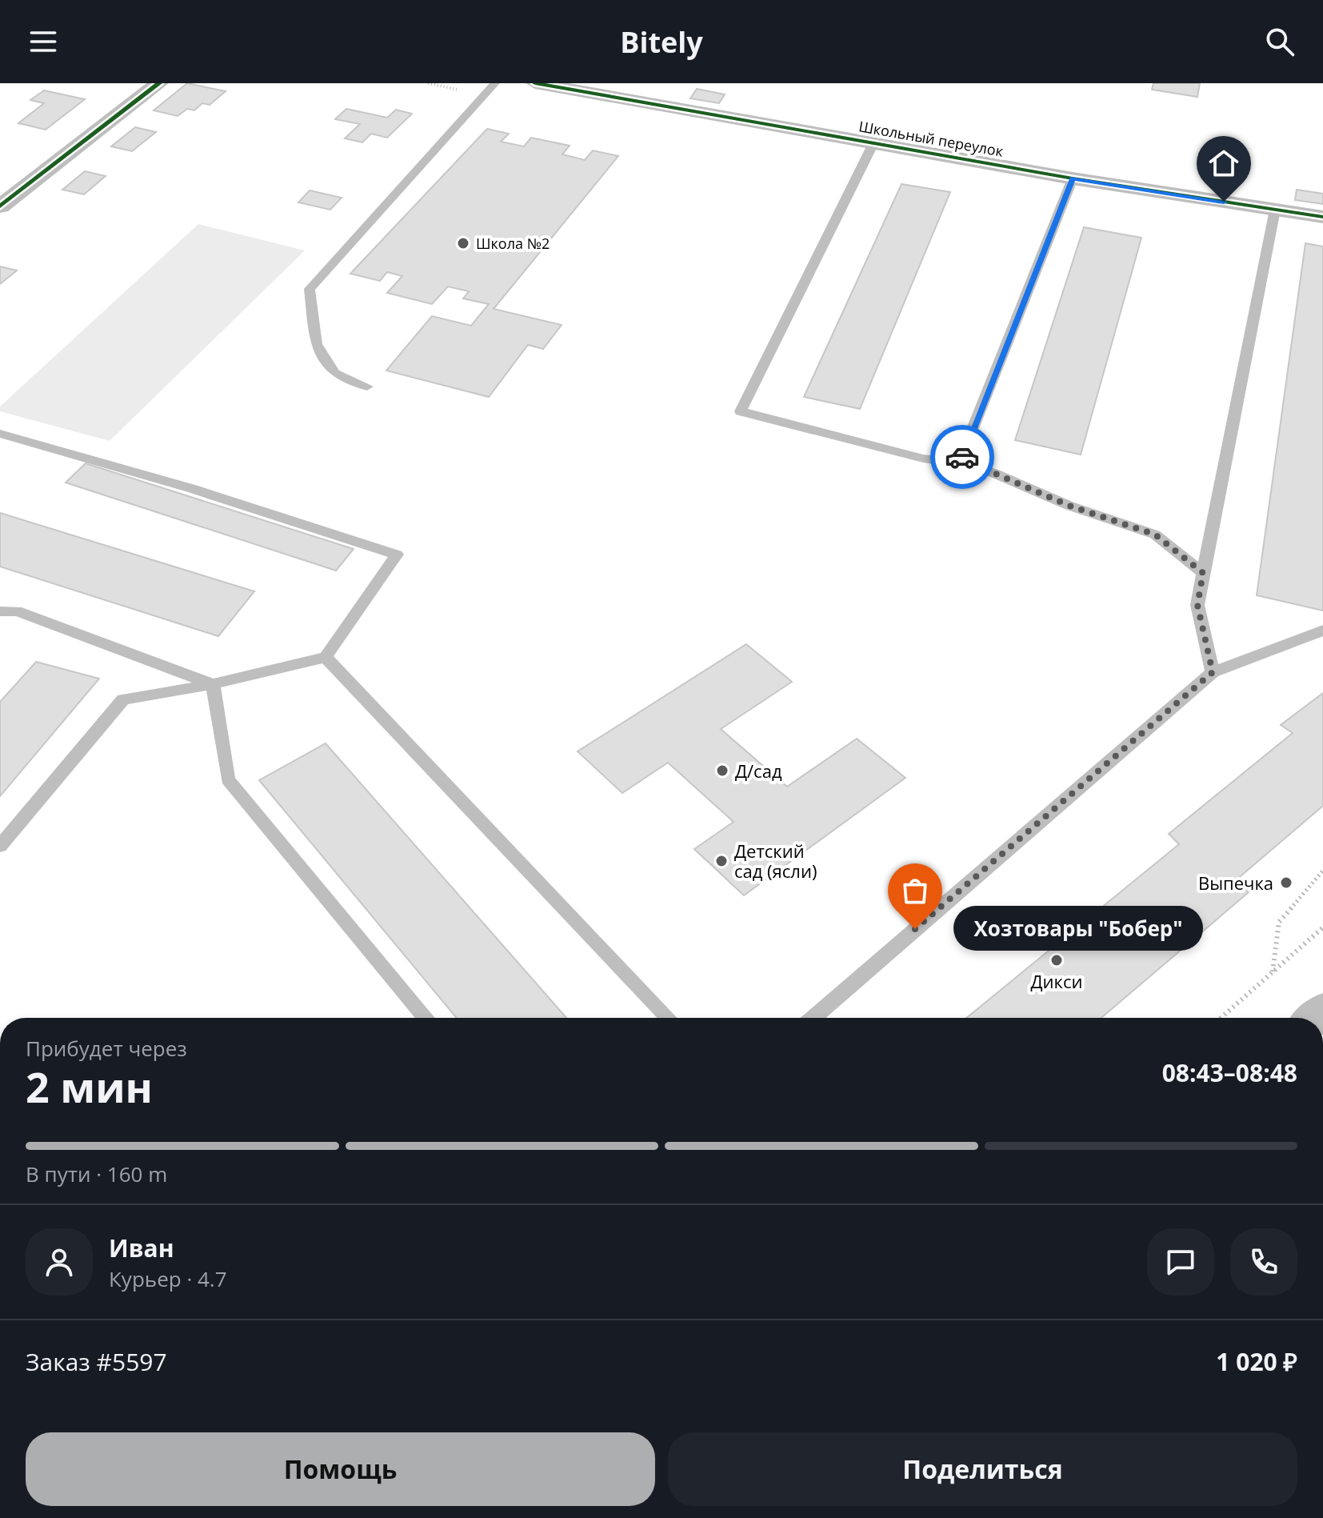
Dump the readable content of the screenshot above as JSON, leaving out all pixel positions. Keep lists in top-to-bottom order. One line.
{"streets":{"street":["Школьный переулок"]},"places":["Школа №2","Д/сад","Детский сад (ясли)","Выпечка","Хозтовары \"Бобер\"","Дикси"],"page":{"header":"Bitely","bubble":"Хозтовары \"Бобер\"","heading":["2 мин","Прибудет через","08:43–08:48"],"panel":["Иван","Курьер · 4.7","Заказ #5597","1 020 ₽"],"bar":"В пути · 160 m","buttons":["Помощь","Поделиться"]}}
